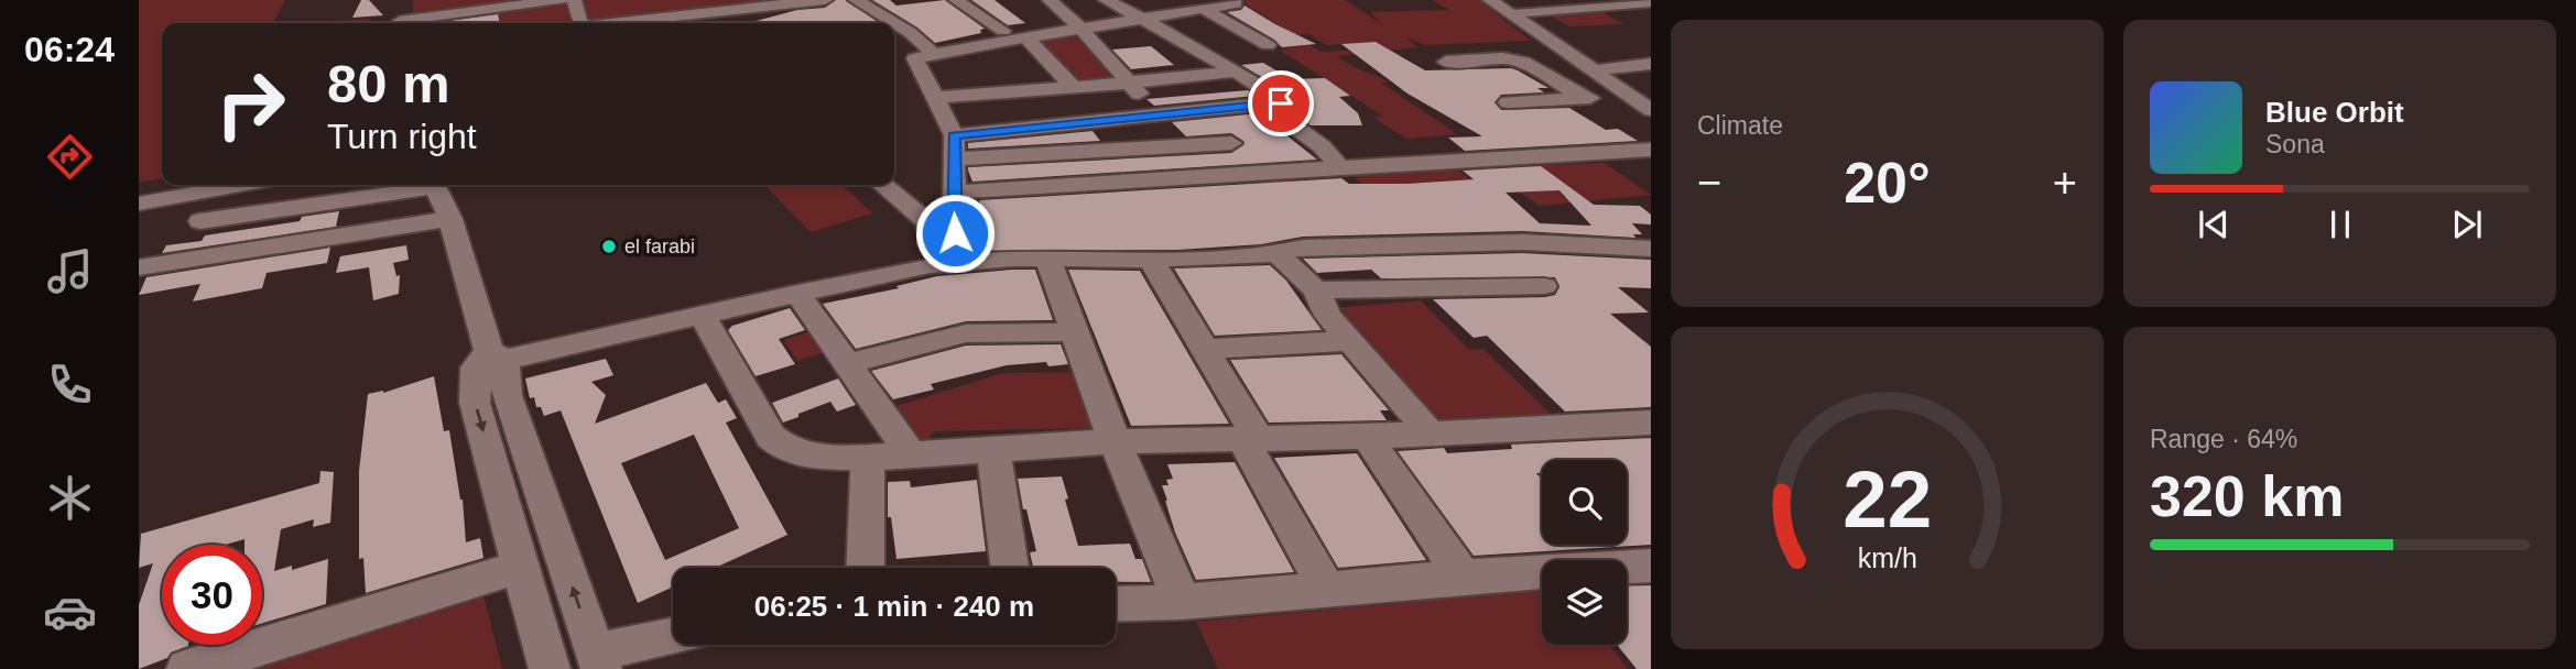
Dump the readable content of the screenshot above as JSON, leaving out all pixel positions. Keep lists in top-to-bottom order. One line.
{"places":["el farabi"],"page":{"tabs":"06:24","tile":["Climate",["Range · 64%","320 km"]],"turn":["80 m","Turn right"],"song":["Blue Orbit","Sona"],"heat":["−","20°","+"],"limit":"30","trip":"06:25 · 1 min · 240 m","gauge":["22","km/h"]}}
